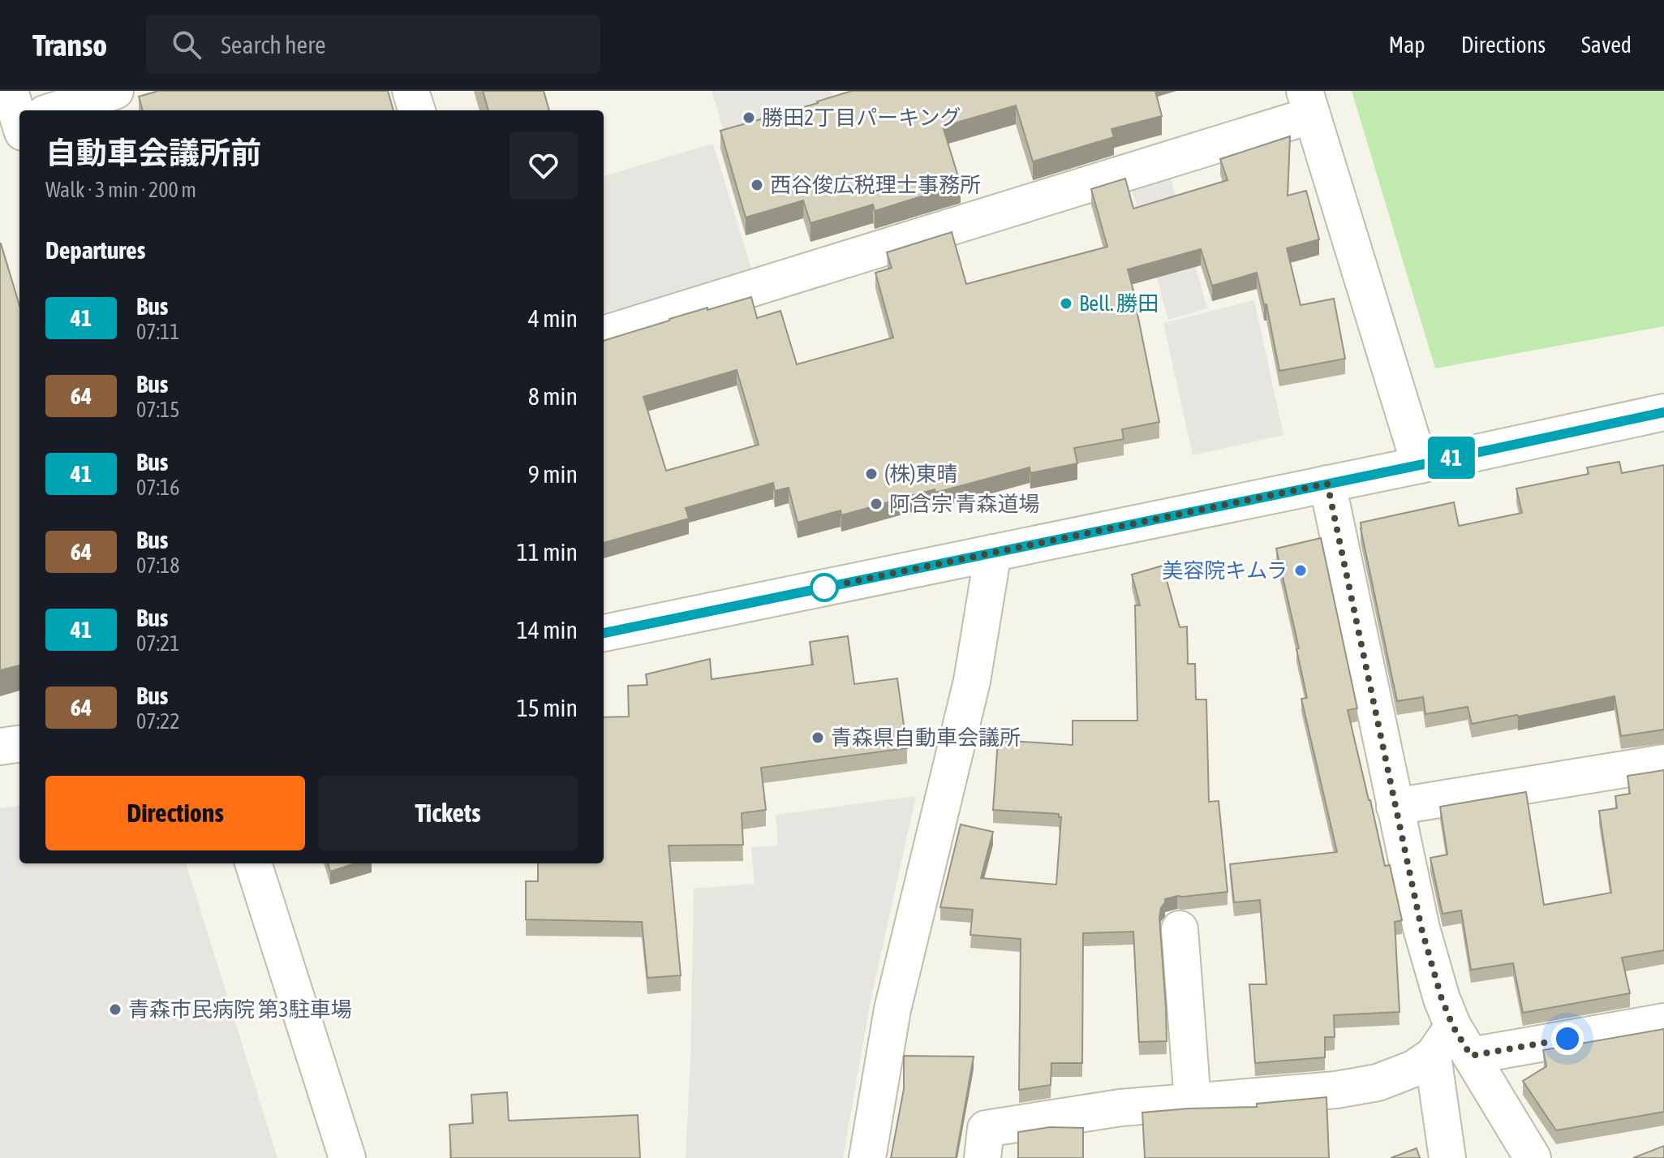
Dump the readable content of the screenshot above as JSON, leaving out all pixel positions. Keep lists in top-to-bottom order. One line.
{"places":["勝田2丁目パーキング","西谷俊広税理士事務所","Bell. 勝田","(株)東晴","阿含宗 青森道場","美容院キムラ","青森県自動車会議所","青森市民病院 第3駐車場"],"lines":["bus line 41"],"page":{"header":"Transo","search":"Search here","nav":["Map","Directions","Saved"],"on_map":"41","heading":[["自動車会議所前","Walk · 3 min · 200 m"],"Departures"],"list":[{"mark":"41","name":"Bus","note":"07:11","value":"4 min"},{"mark":"64","name":"Bus","note":"07:15","value":"8 min"},{"mark":"41","name":"Bus","note":"07:16","value":"9 min"},{"mark":"64","name":"Bus","note":"07:18","value":"11 min"},{"mark":"41","name":"Bus","note":"07:21","value":"14 min"},{"mark":"64","name":"Bus","note":"07:22","value":"15 min"}],"buttons":["Directions","Tickets"]}}
